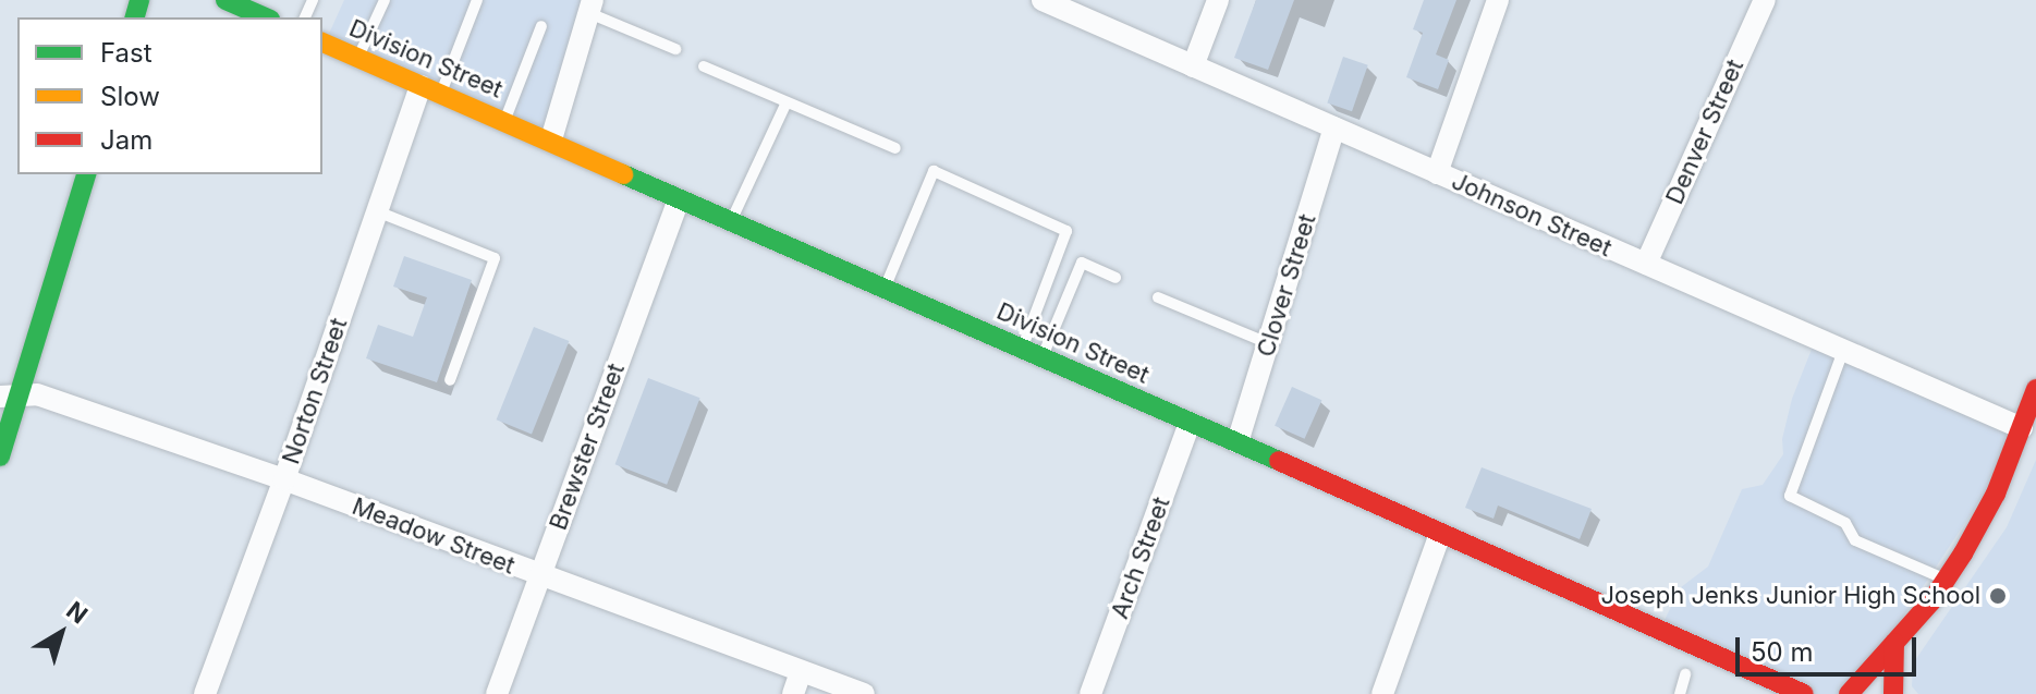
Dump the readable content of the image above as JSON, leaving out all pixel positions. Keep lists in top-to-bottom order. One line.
{"streets":{"main road":["Division Street"],"street":["Denver Street","Johnson Street","Clover Street","Norton Street","Brewster Street","Meadow Street","Arch Street"]},"crossings":[["Division Street","Clover Street"],["Division Street","Norton Street"],["Division Street","Brewster Street"],["Division Street","Arch Street"],["Denver Street","Johnson Street"],["Johnson Street","Clover Street"],["Norton Street","Meadow Street"],["Brewster Street","Meadow Street"]],"places":["Joseph Jenks Junior High School"],"legend":["Fast","Slow","Jam"],"scale_bar":"50 m","north":"top right"}
